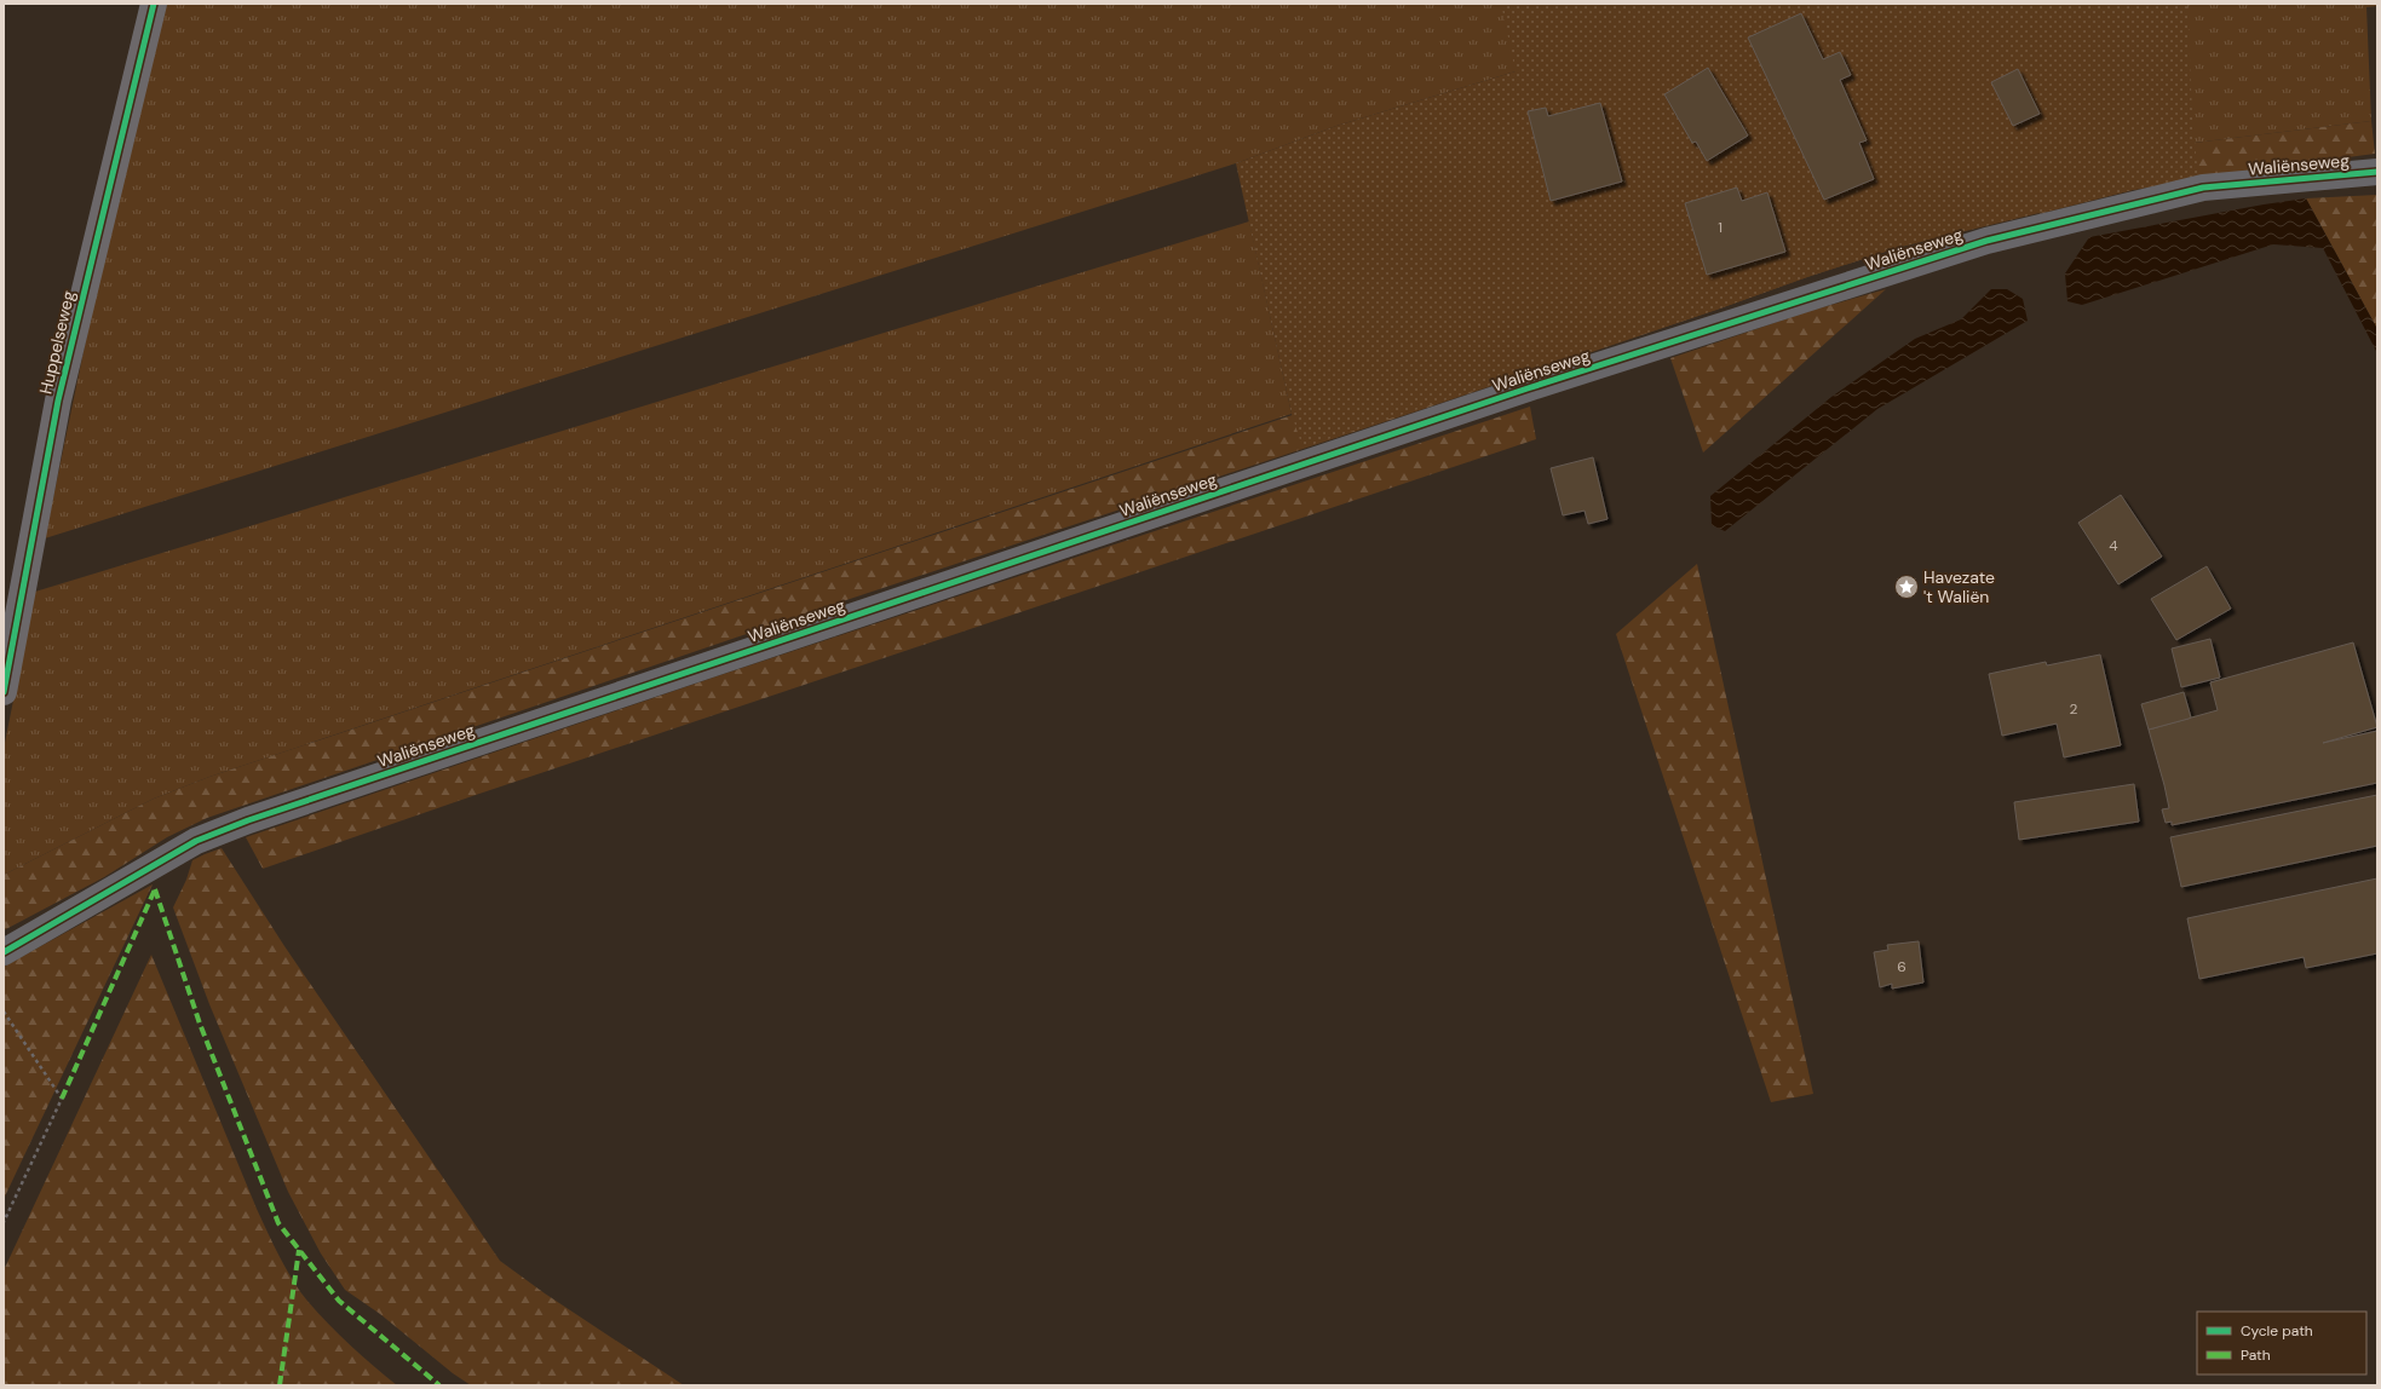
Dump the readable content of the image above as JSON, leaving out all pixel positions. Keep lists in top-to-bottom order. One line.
{"streets":{"street":["Waliënseweg","Huppelseweg"]},"places":{"place":["Havezate 't Waliën"]},"house_numbers":["1","4","2","6"],"legend":["Cycle path","Path"]}
